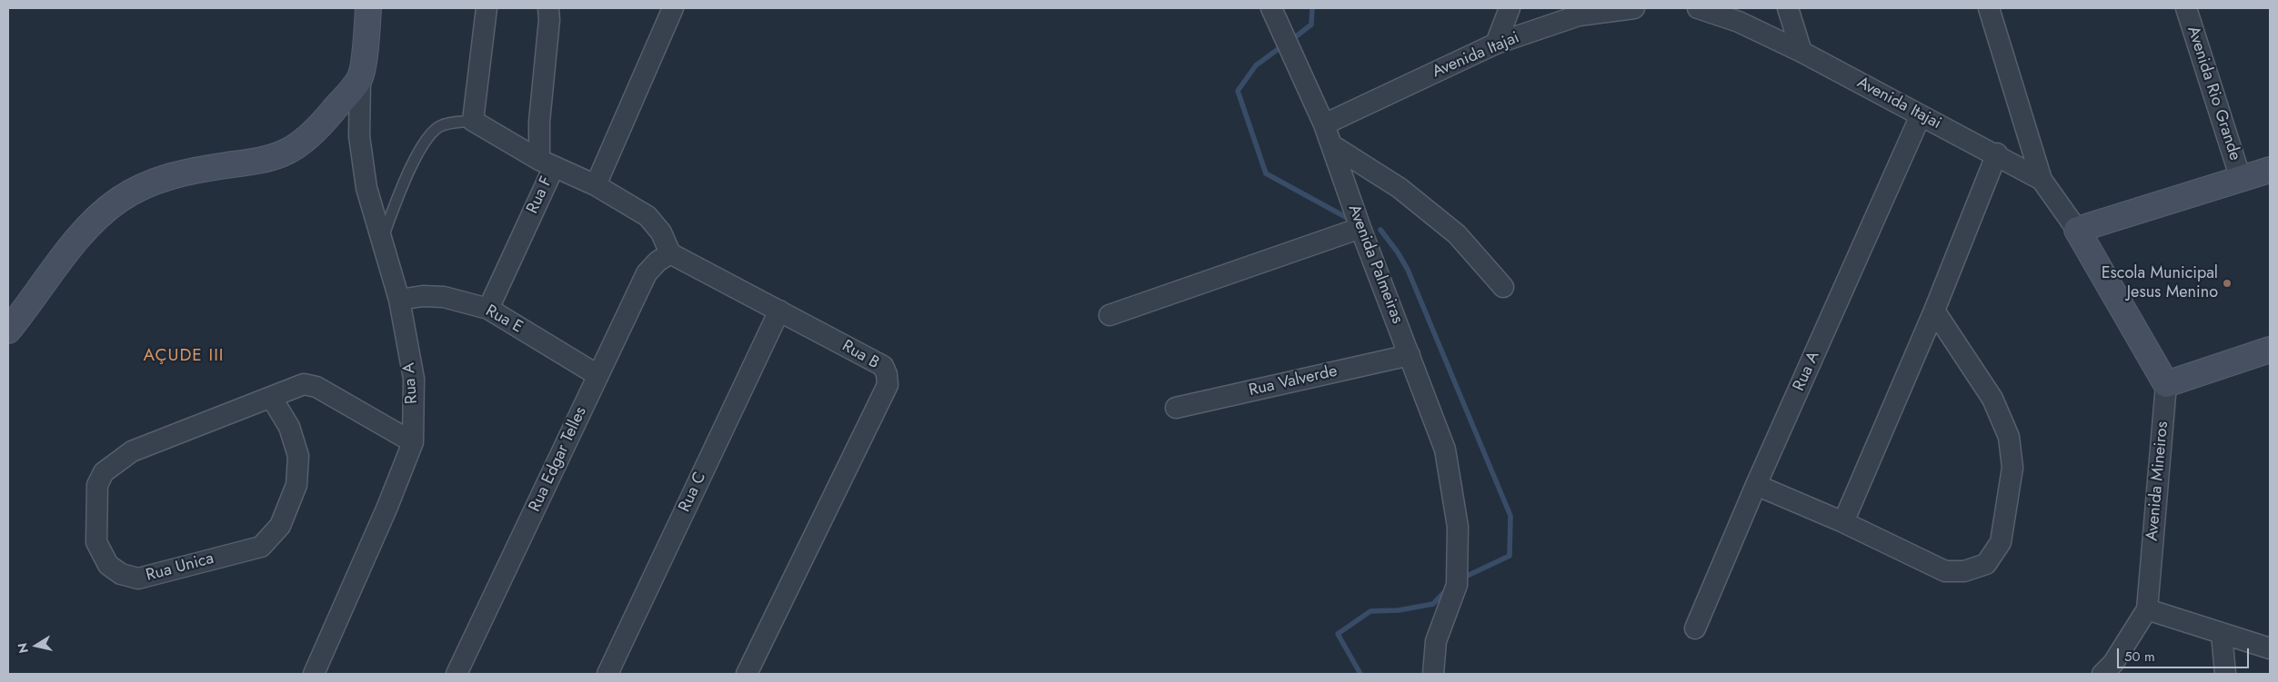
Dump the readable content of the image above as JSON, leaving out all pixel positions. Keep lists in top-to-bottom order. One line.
{"streets":{"street":["Avenida Itajai","Avenida Rio Grande","Rua F","Avenida Palmeiras","Rua E","Rua B","Rua A","Rua Valverde","Rua Edgar Telles","Avenida Mineiros","Rua C","Rua Unica"]},"crossings":[["Avenida Itajai","Avenida Palmeiras"],["Avenida Itajai","Rua A"],["Avenida Itajai","Avenida Mineiros"],["Rua F","Rua E"],["Avenida Palmeiras","Rua Valverde"],["Rua E","Rua A"],["Rua E","Rua Edgar Telles"],["Rua B","Rua Edgar Telles"],["Rua B","Rua C"],["Rua A","Rua Unica"]],"districts":["AÇUDE III"],"places":["Escola Municipal Jesus Menino"],"scale_bar":"50 m","north":"left"}
